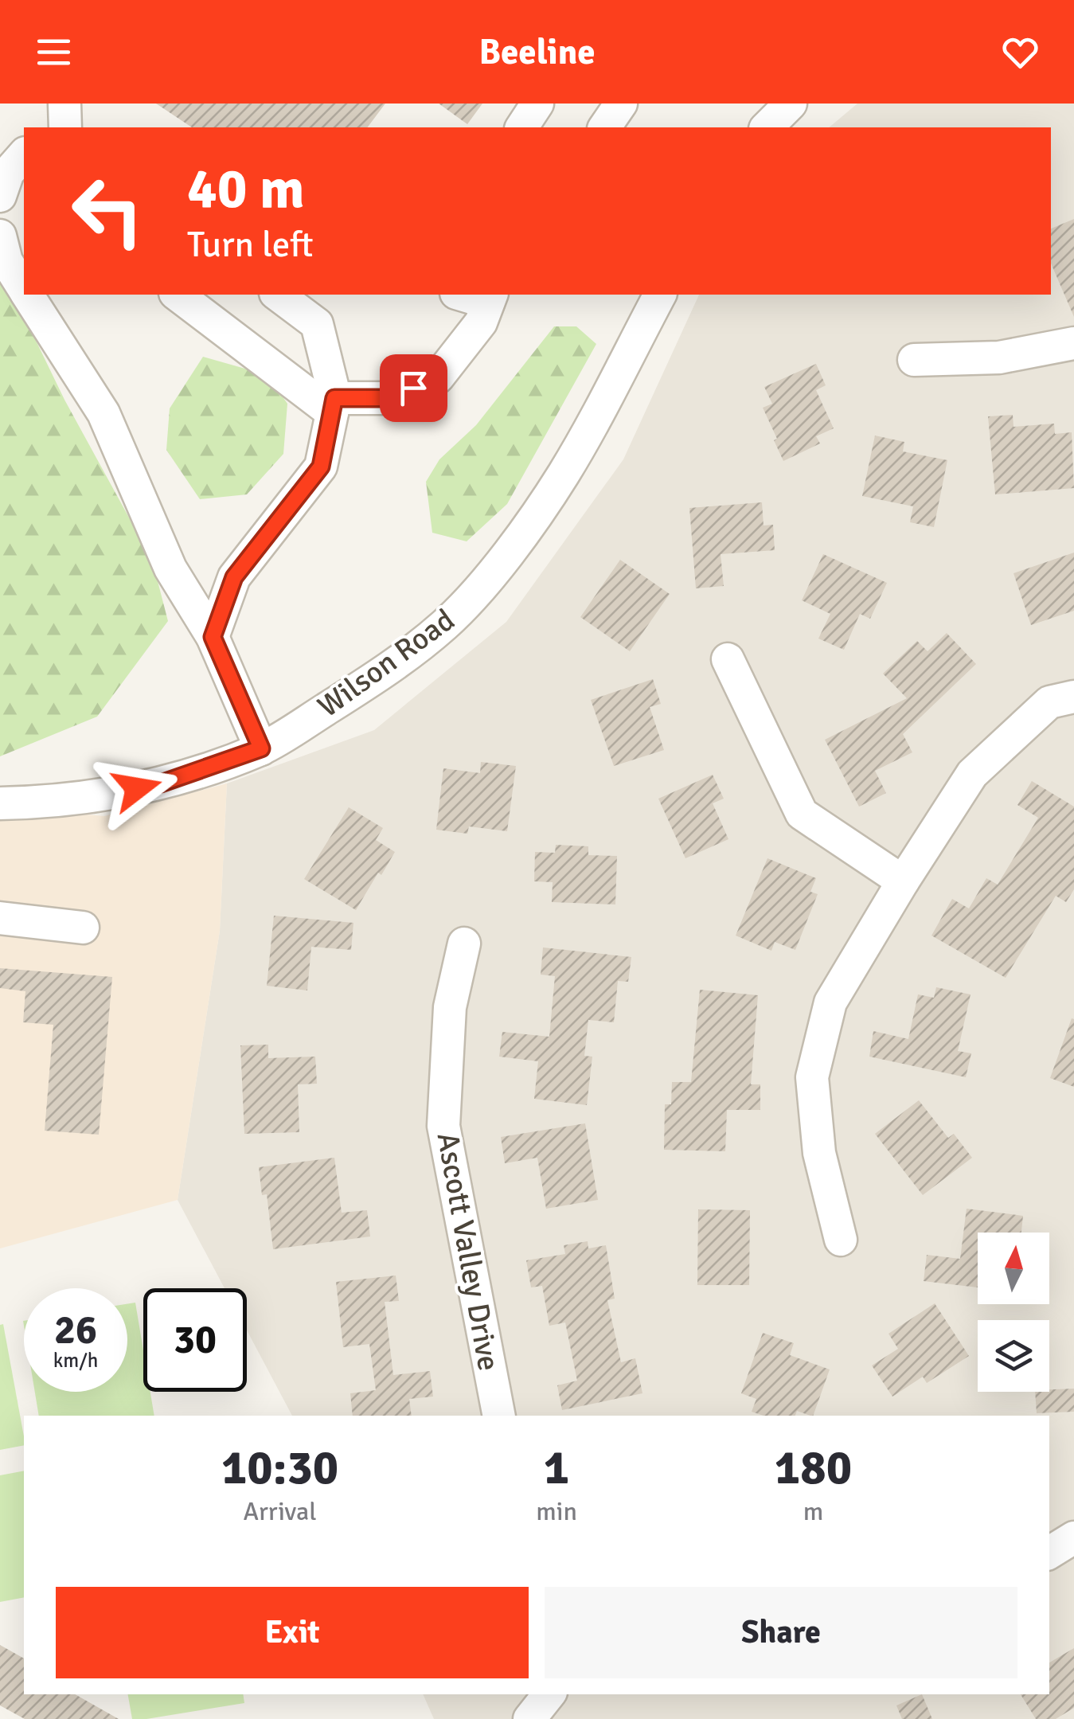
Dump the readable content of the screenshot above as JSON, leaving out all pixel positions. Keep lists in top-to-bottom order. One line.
{"streets":{"street":["Wilson Road","Ascott Valley Drive"]},"north":"top","page":{"header":"Beeline","turn":["40 m","Turn left"],"speed":"26 km/h","limit":"30","eta":["10:30","Arrival","1","min","180","m"],"buttons":["Exit","Share"]}}
